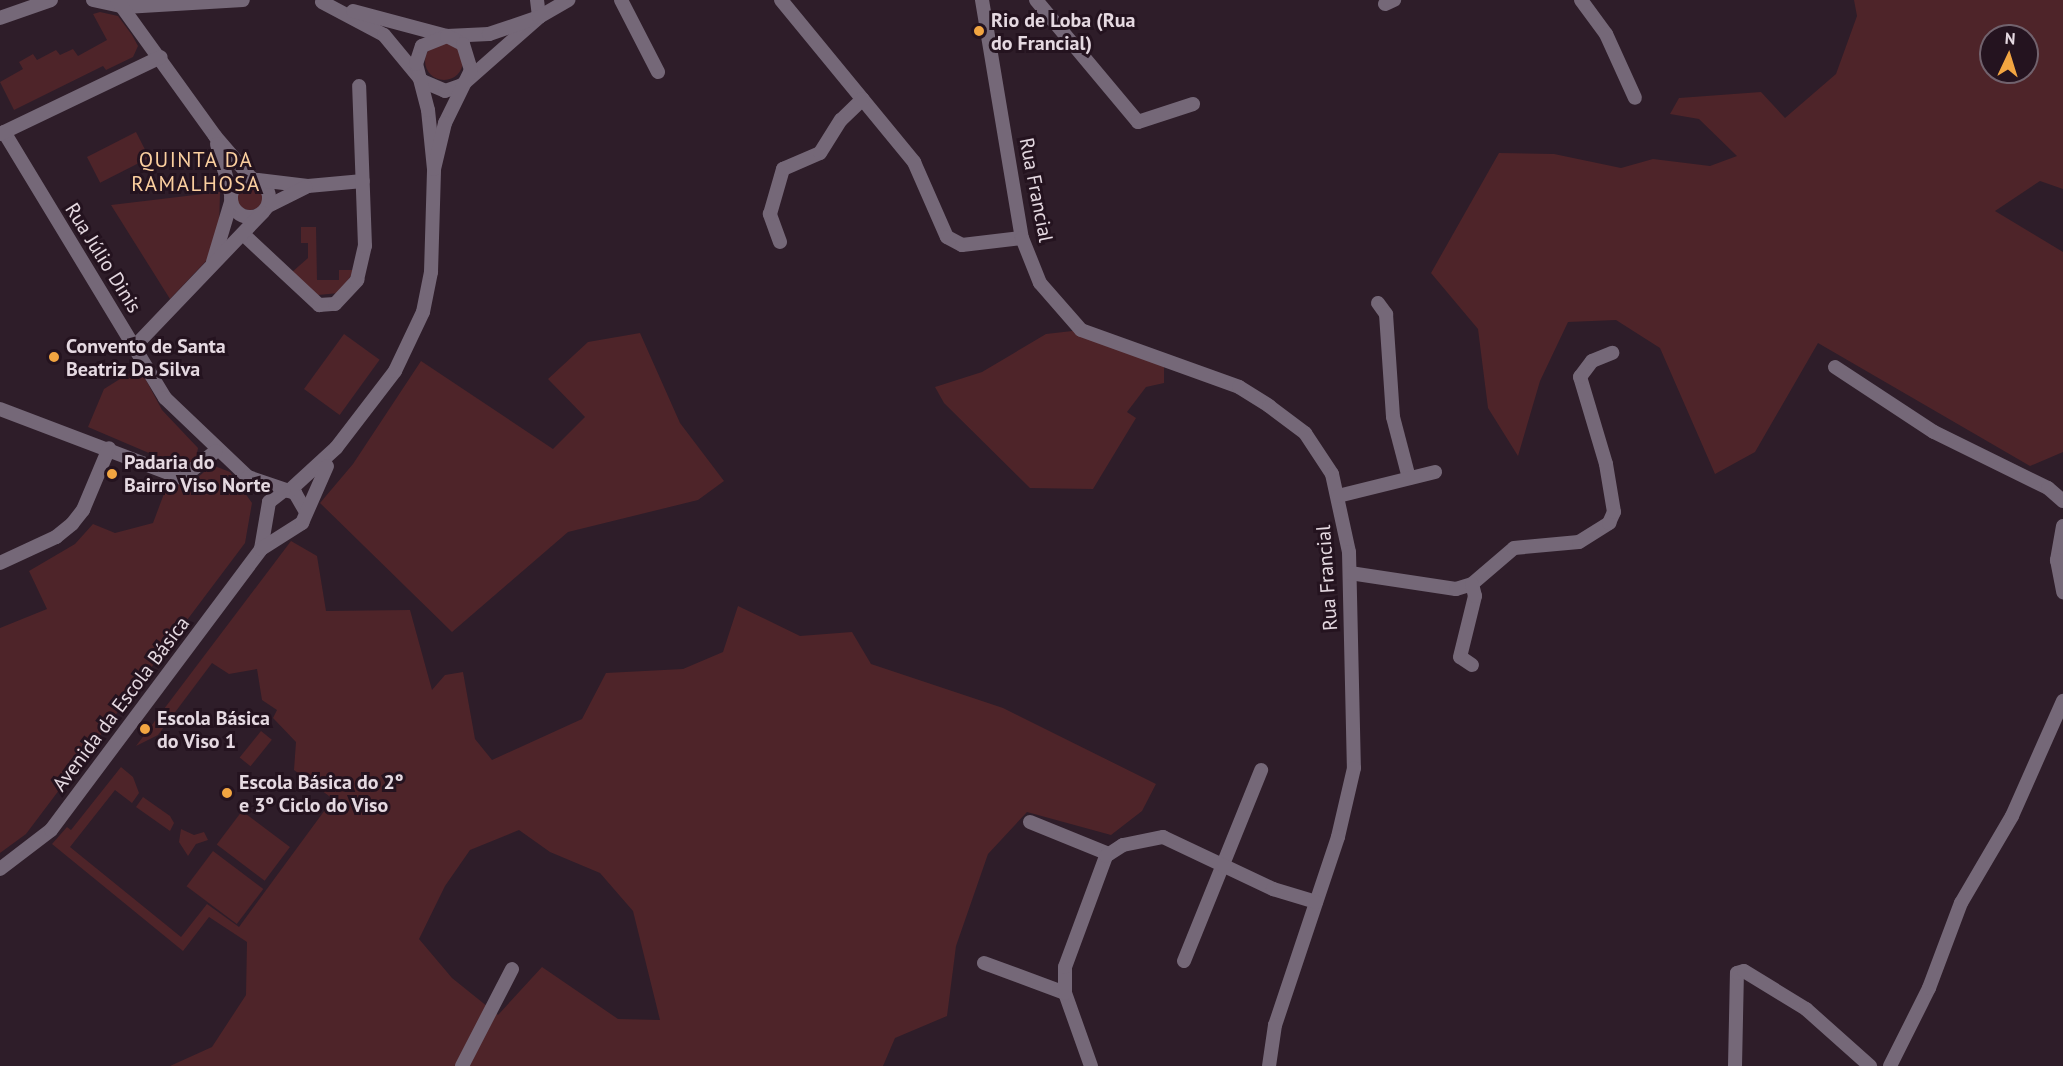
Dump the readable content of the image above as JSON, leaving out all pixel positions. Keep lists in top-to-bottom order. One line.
{"streets":{"street":["Rua Francial","Rua Júlio Dinis","Avenida da Escola Básica"]},"crossings":[["Rua Júlio Dinis","Avenida da Escola Básica"]],"districts":["QUINTA DA RAMALHOSA"],"places":["Rio de Loba (Rua do Francial)","Convento de Santa Beatriz Da Silva","Padaria do Bairro Viso Norte","Escola Básica do Viso 1","Escola Básica do 2º e 3º Ciclo do Viso"],"north":"top"}
